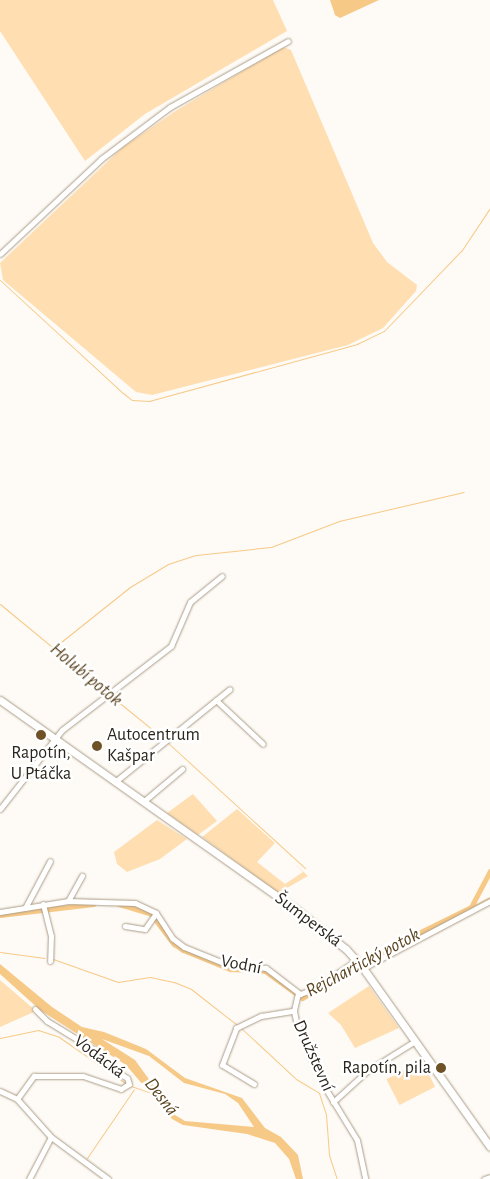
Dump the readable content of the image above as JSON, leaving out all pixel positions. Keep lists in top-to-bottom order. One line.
{"streets":{"main road":["Šumperská"],"street":["Vodní","Družstevní","Vodácká"]},"crossings":[["Šumperská","Družstevní"],["Vodní","Družstevní"]],"water":["Holubí potok","Rejchartický potok","Desná"],"places":["Rapotín, U Ptáčka","Autocentrum Kašpar","Rapotín, pila"]}
